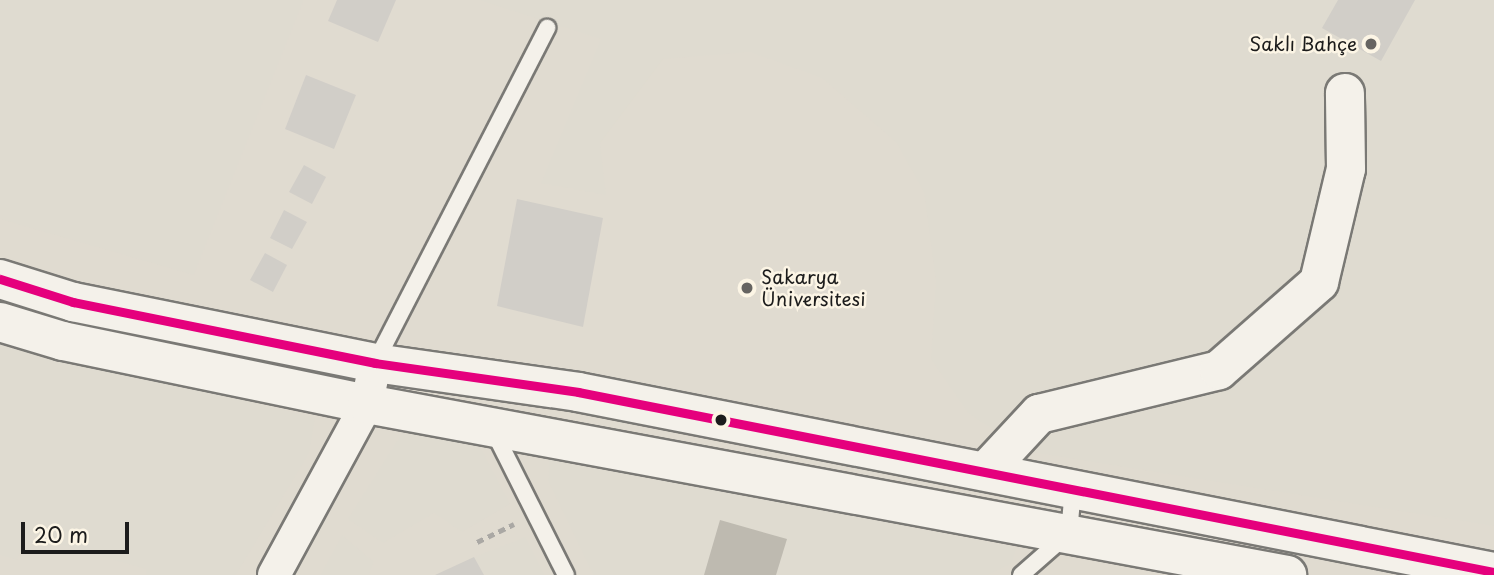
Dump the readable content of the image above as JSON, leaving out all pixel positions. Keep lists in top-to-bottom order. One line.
{"places":["Saklı Bahçe","Sakarya Üniversitesi"],"lines":["transit line 20"],"scale_bar":"20 m"}
